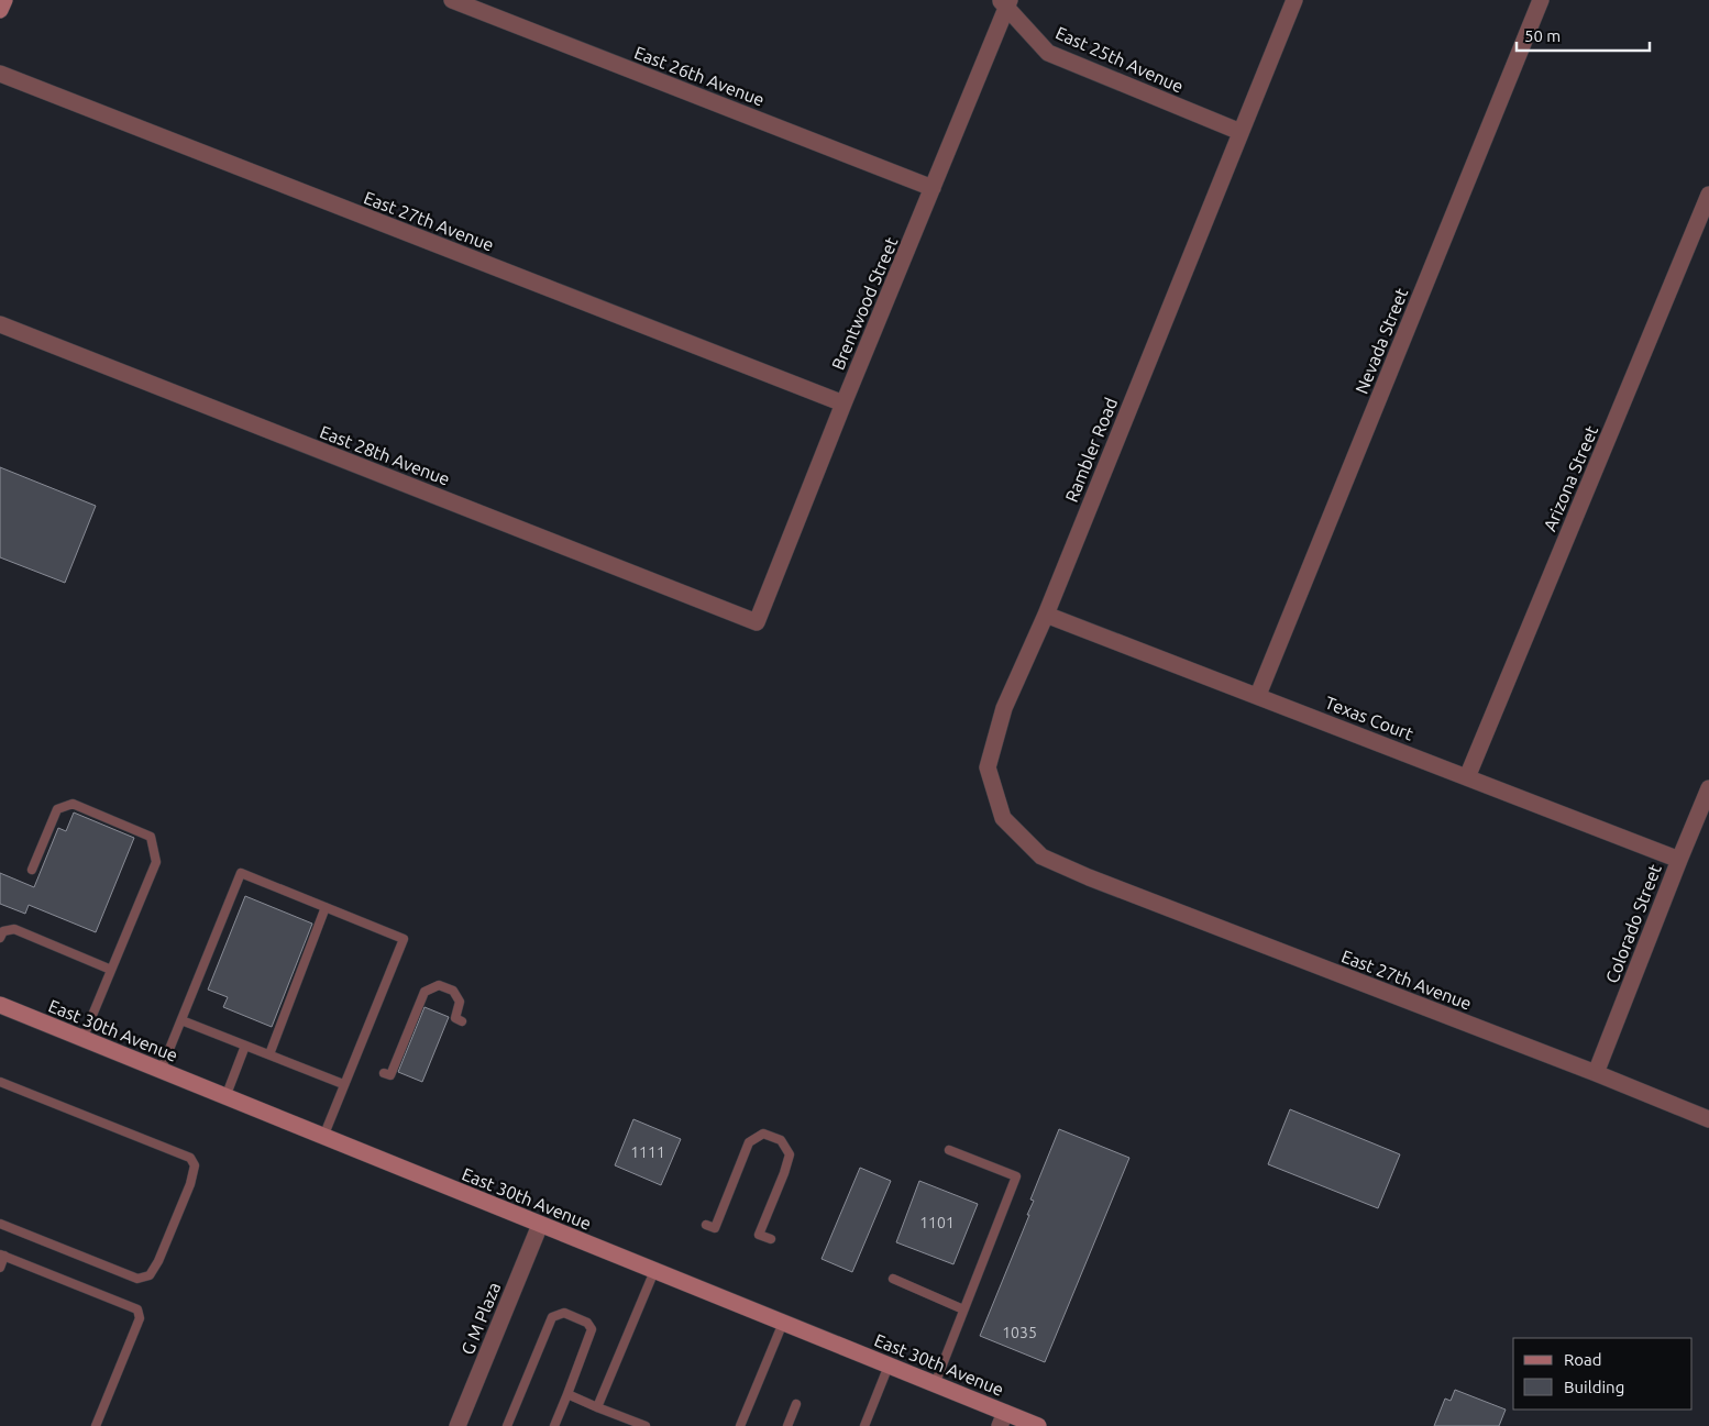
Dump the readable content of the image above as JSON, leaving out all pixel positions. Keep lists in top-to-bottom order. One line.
{"streets":{"main road":["East 30th Avenue"],"street":["East 25th Avenue","East 26th Avenue","East 27th Avenue","Brentwood Street","Nevada Street","Rambler Road","East 28th Avenue","Arizona Street","Texas Court","Colorado Street","G M Plaza"]},"crossings":[["East 25th Avenue","Brentwood Street"],["East 25th Avenue","Rambler Road"],["East 26th Avenue","Brentwood Street"],["East 27th Avenue","Brentwood Street"],["East 27th Avenue","Rambler Road"],["East 27th Avenue","Colorado Street"],["Brentwood Street","East 28th Avenue"],["Nevada Street","Texas Court"],["Rambler Road","Texas Court"],["Arizona Street","Texas Court"],["Texas Court","Colorado Street"],["East 30th Avenue","G M Plaza"]],"house_numbers":["1111","1101","1035"],"legend":["Road","Building"],"scale_bar":"50 m"}
